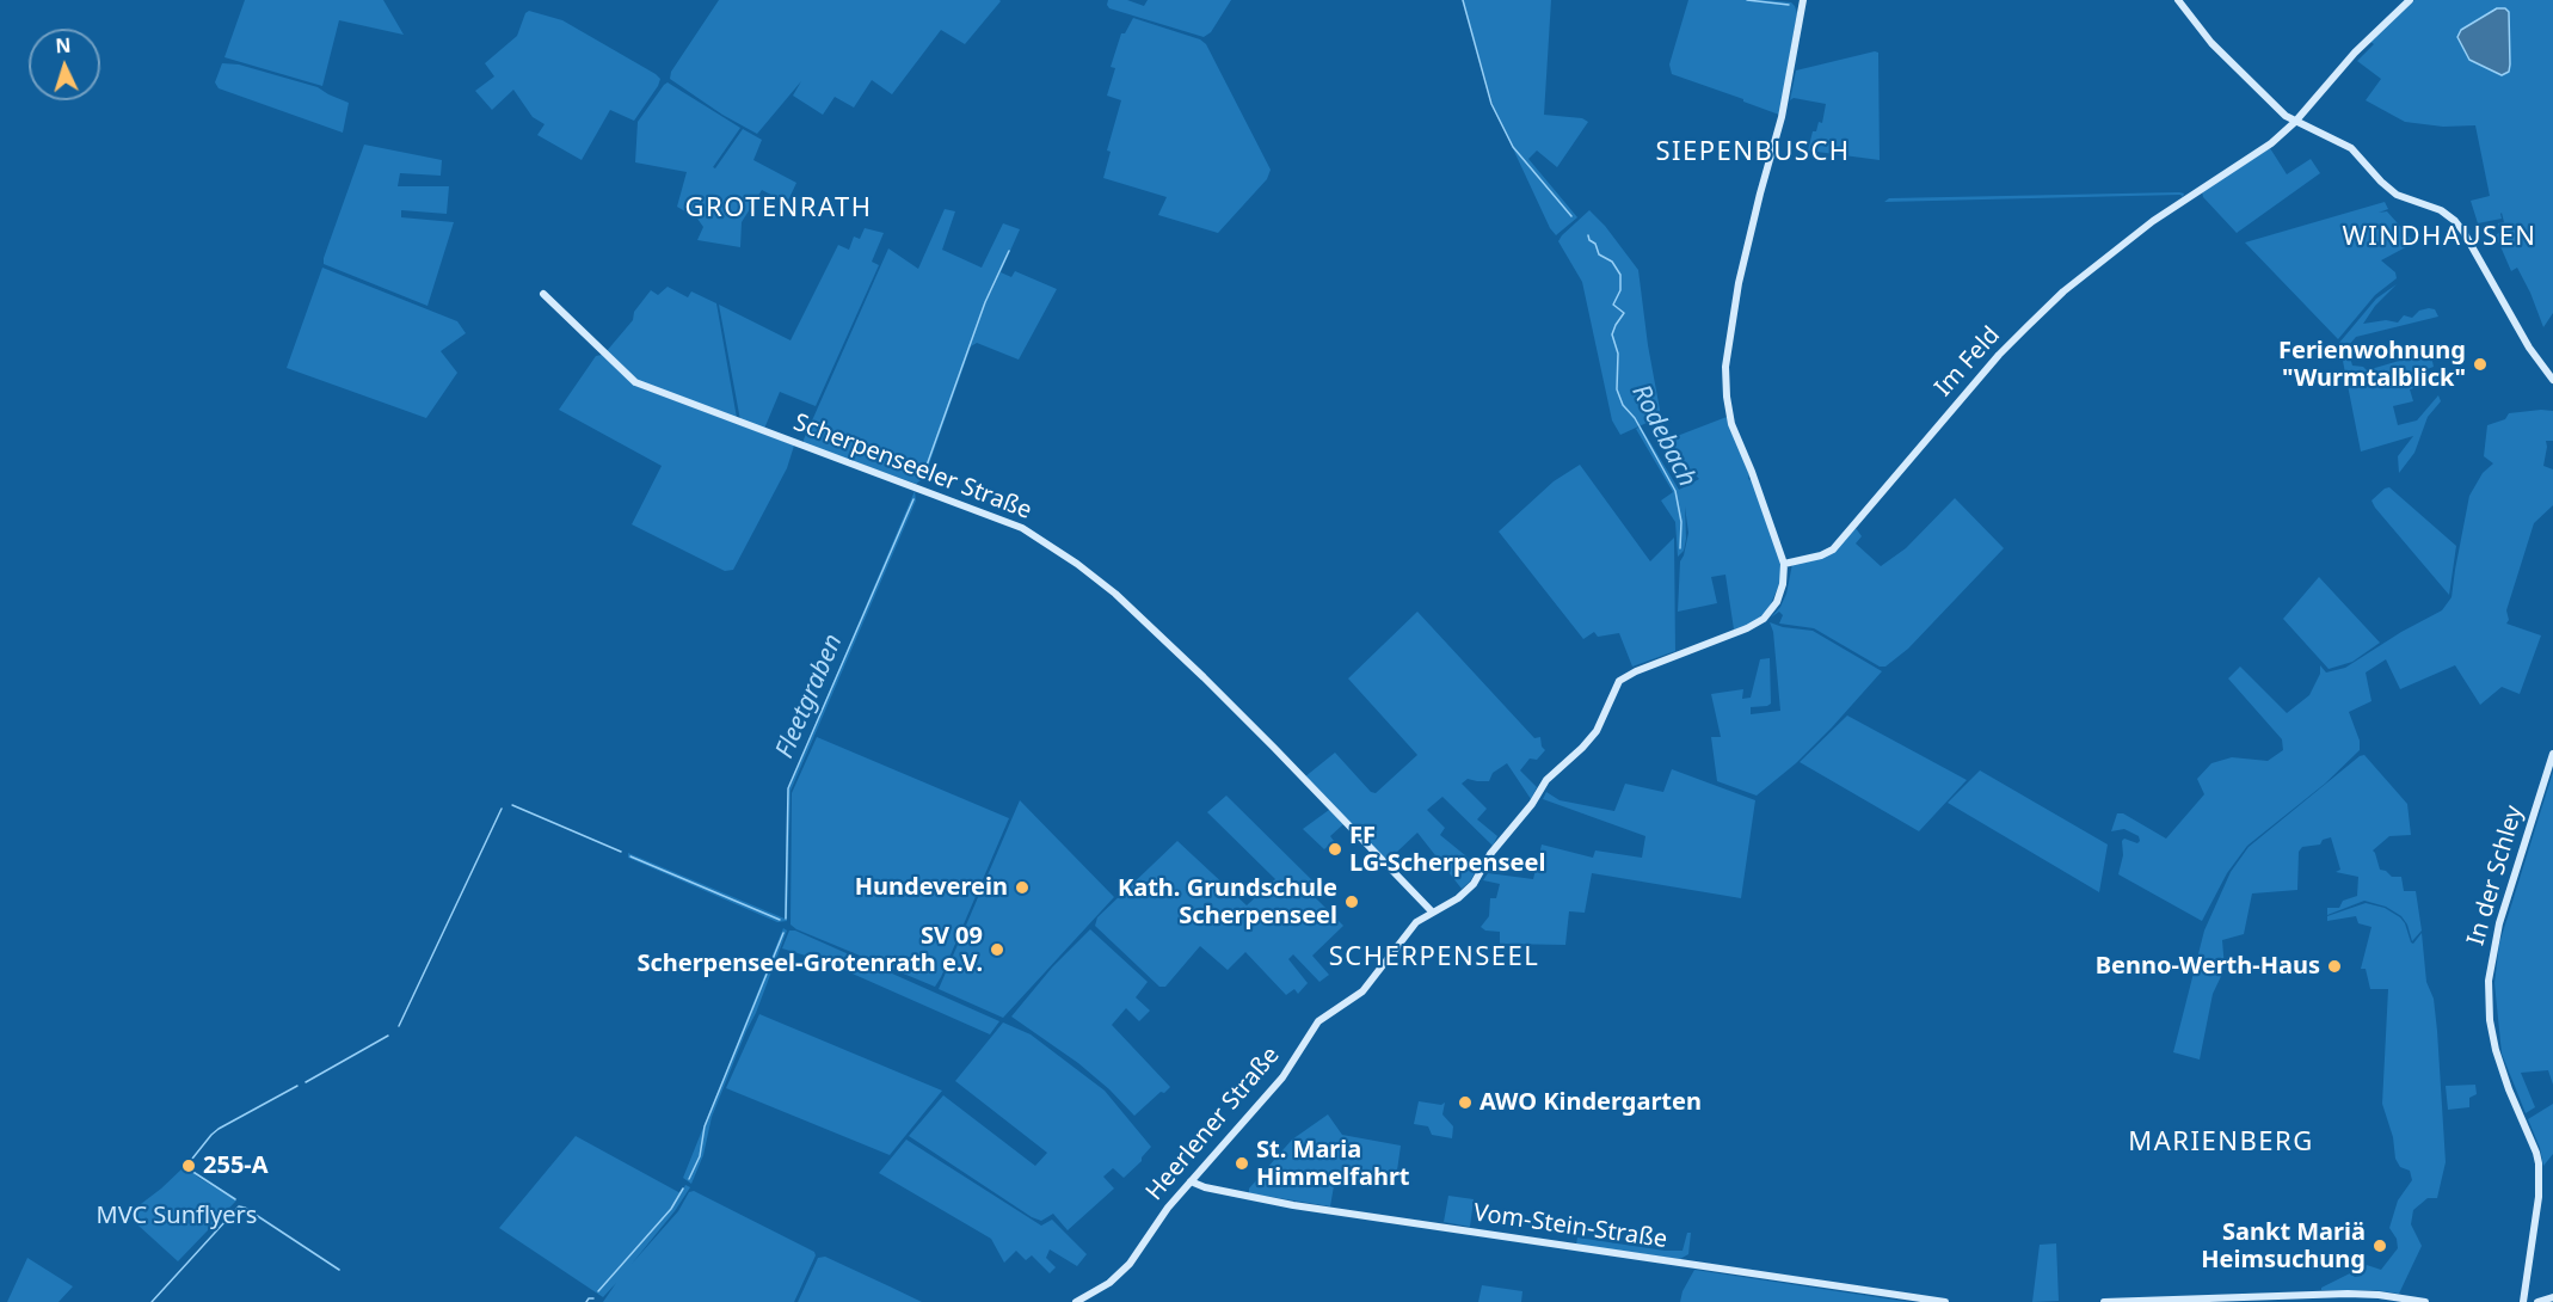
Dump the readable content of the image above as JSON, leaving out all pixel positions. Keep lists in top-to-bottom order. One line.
{"streets":{"street":["Im Feld","Scherpenseeler Straße","In der Schley","Heerlener Straße","Vom-Stein-Straße"]},"crossings":[["Im Feld","Heerlener Straße"],["Scherpenseeler Straße","Heerlener Straße"],["Heerlener Straße","Vom-Stein-Straße"]],"districts":["SIEPENBUSCH","GROTENRATH","WINDHAUSEN","SCHERPENSEEL","MARIENBERG"],"water":["Rodebach","Fleetgraben"],"parks":["MVC Sunflyers"],"places":["Ferienwohnung \"Wurmtalblick\"","FF LG-Scherpenseel","Hundeverein","Kath. Grundschule Scherpenseel","SV 09 Scherpenseel-Grotenrath e.V.","Benno-Werth-Haus","AWO Kindergarten","St. Maria Himmelfahrt","255-A","Sankt Mariä Heimsuchung"],"north":"top"}
